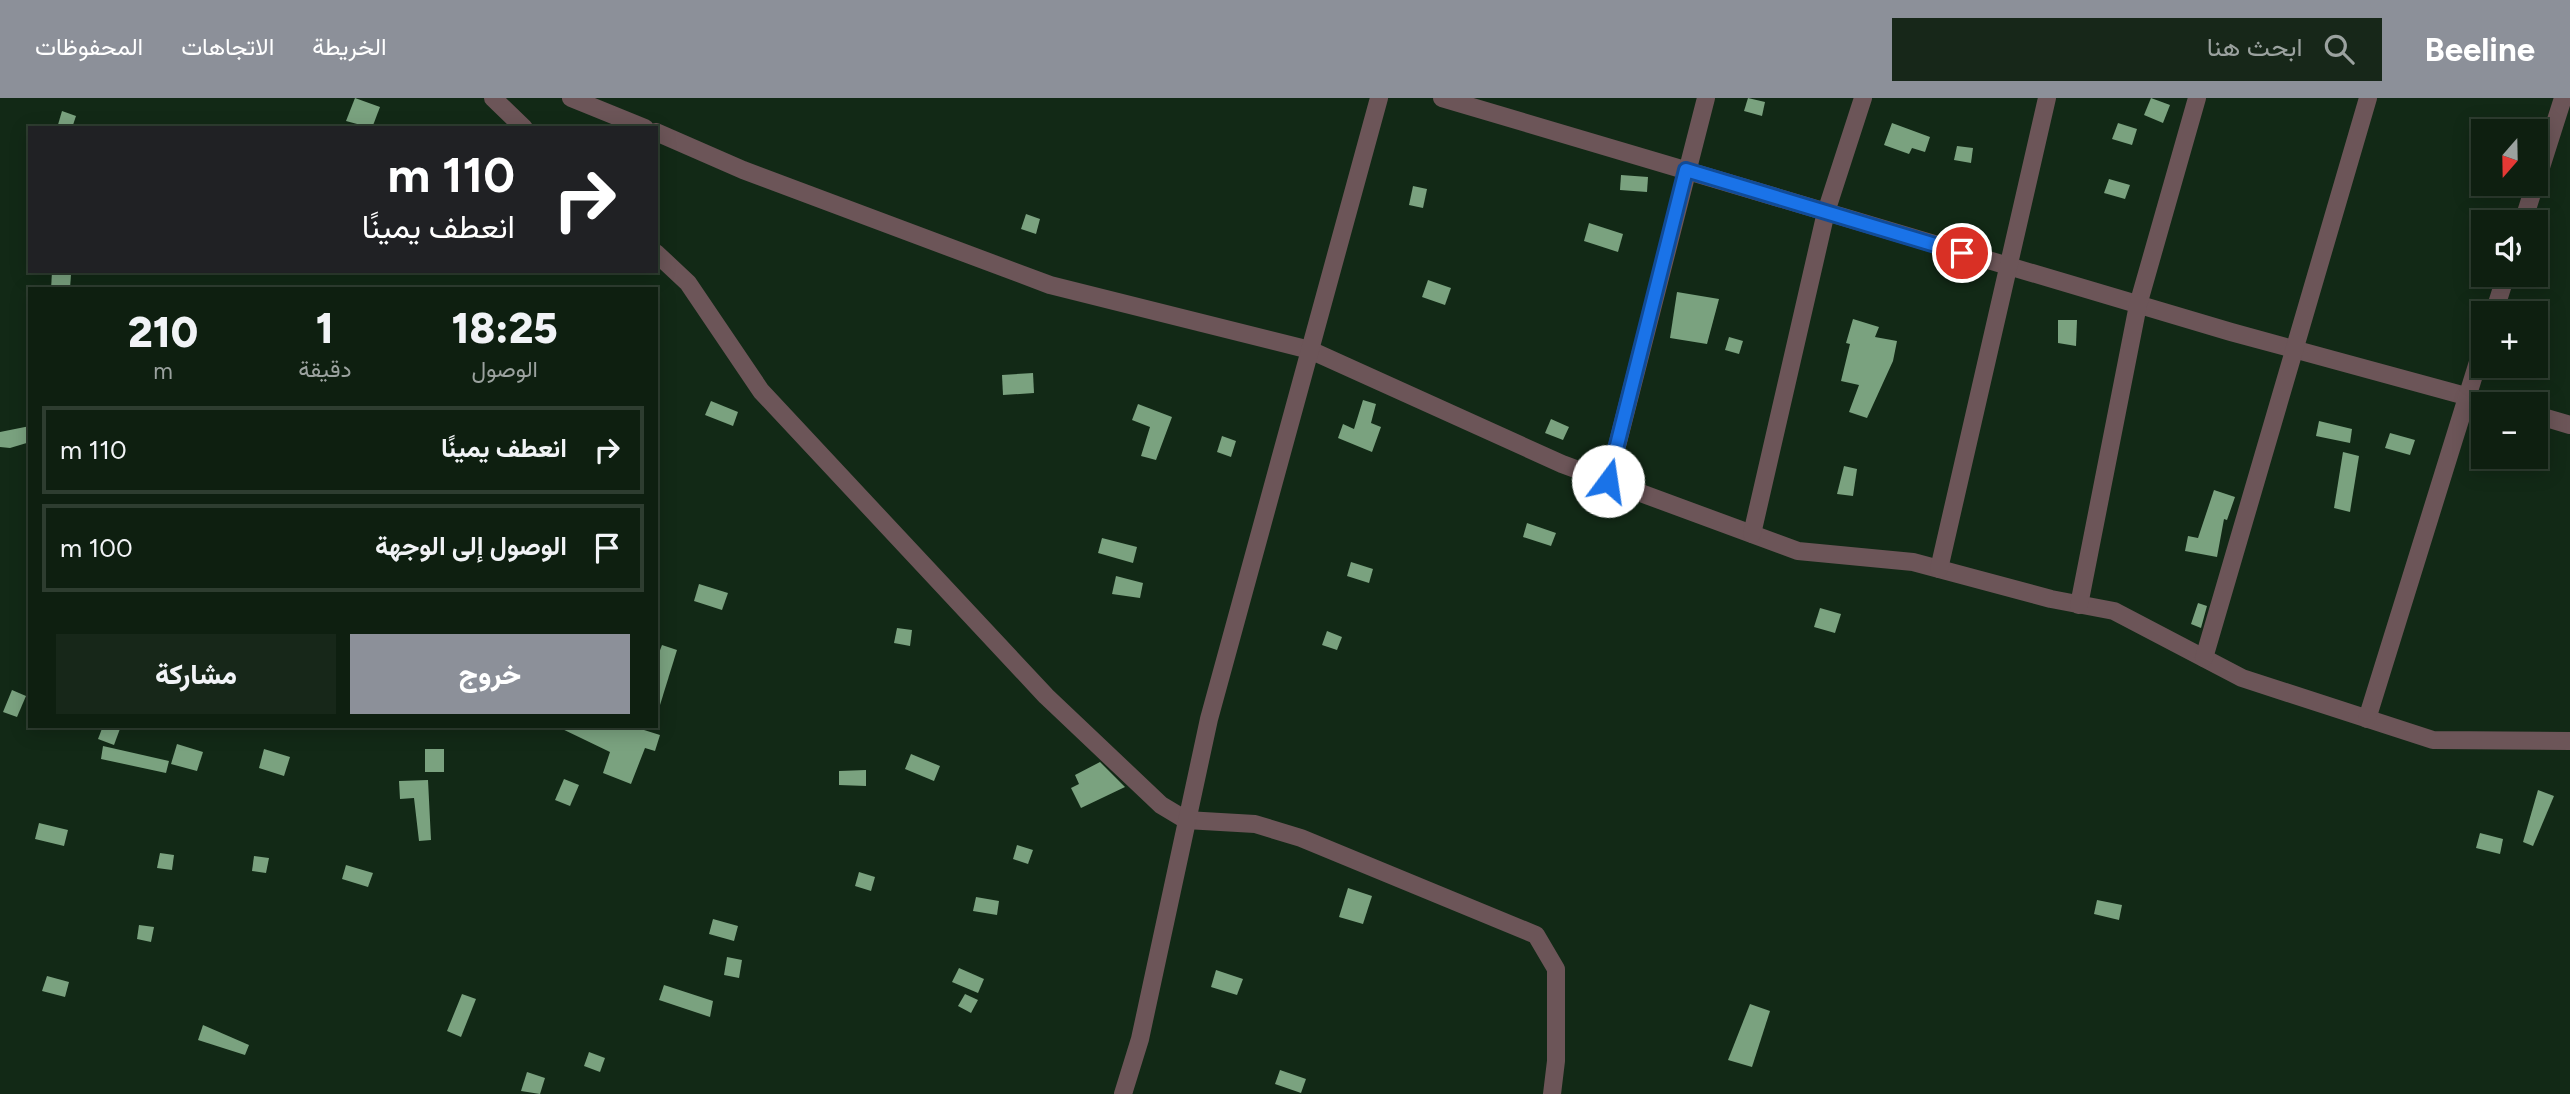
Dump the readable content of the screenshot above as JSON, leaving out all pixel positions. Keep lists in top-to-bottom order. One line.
{"north":"bottom","page":{"header":"Beeline","search":"ابحث هنا","nav":["الخريطة","الاتجاهات","المحفوظات"],"map_buttons":["+","−"],"turn":["110 m","انعطف يمينًا"],"eta":["18:25","الوصول","1","دقيقة","210","m"],"list":[{"name":"انعطف يمينًا","value":"110 m"},{"name":"الوصول إلى الوجهة","value":"100 m"}],"buttons":["خروج","مشاركة"]}}
